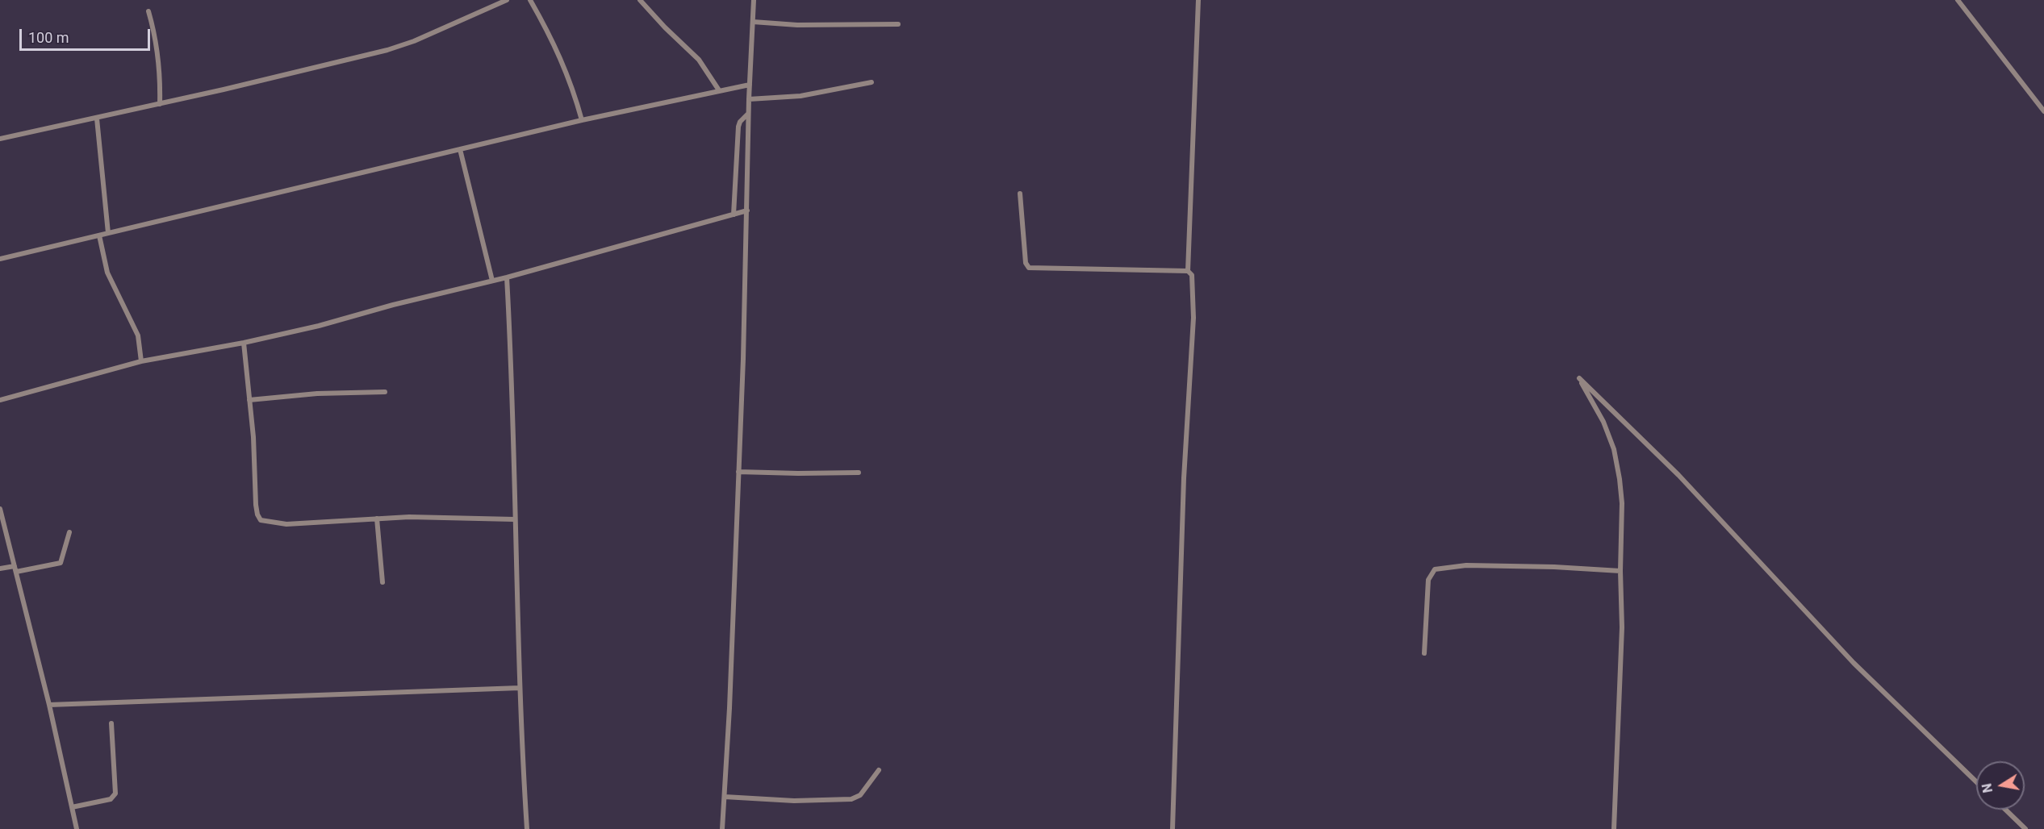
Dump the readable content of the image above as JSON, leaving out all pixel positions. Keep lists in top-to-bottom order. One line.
{"scale_bar":"100 m","north":"left"}
